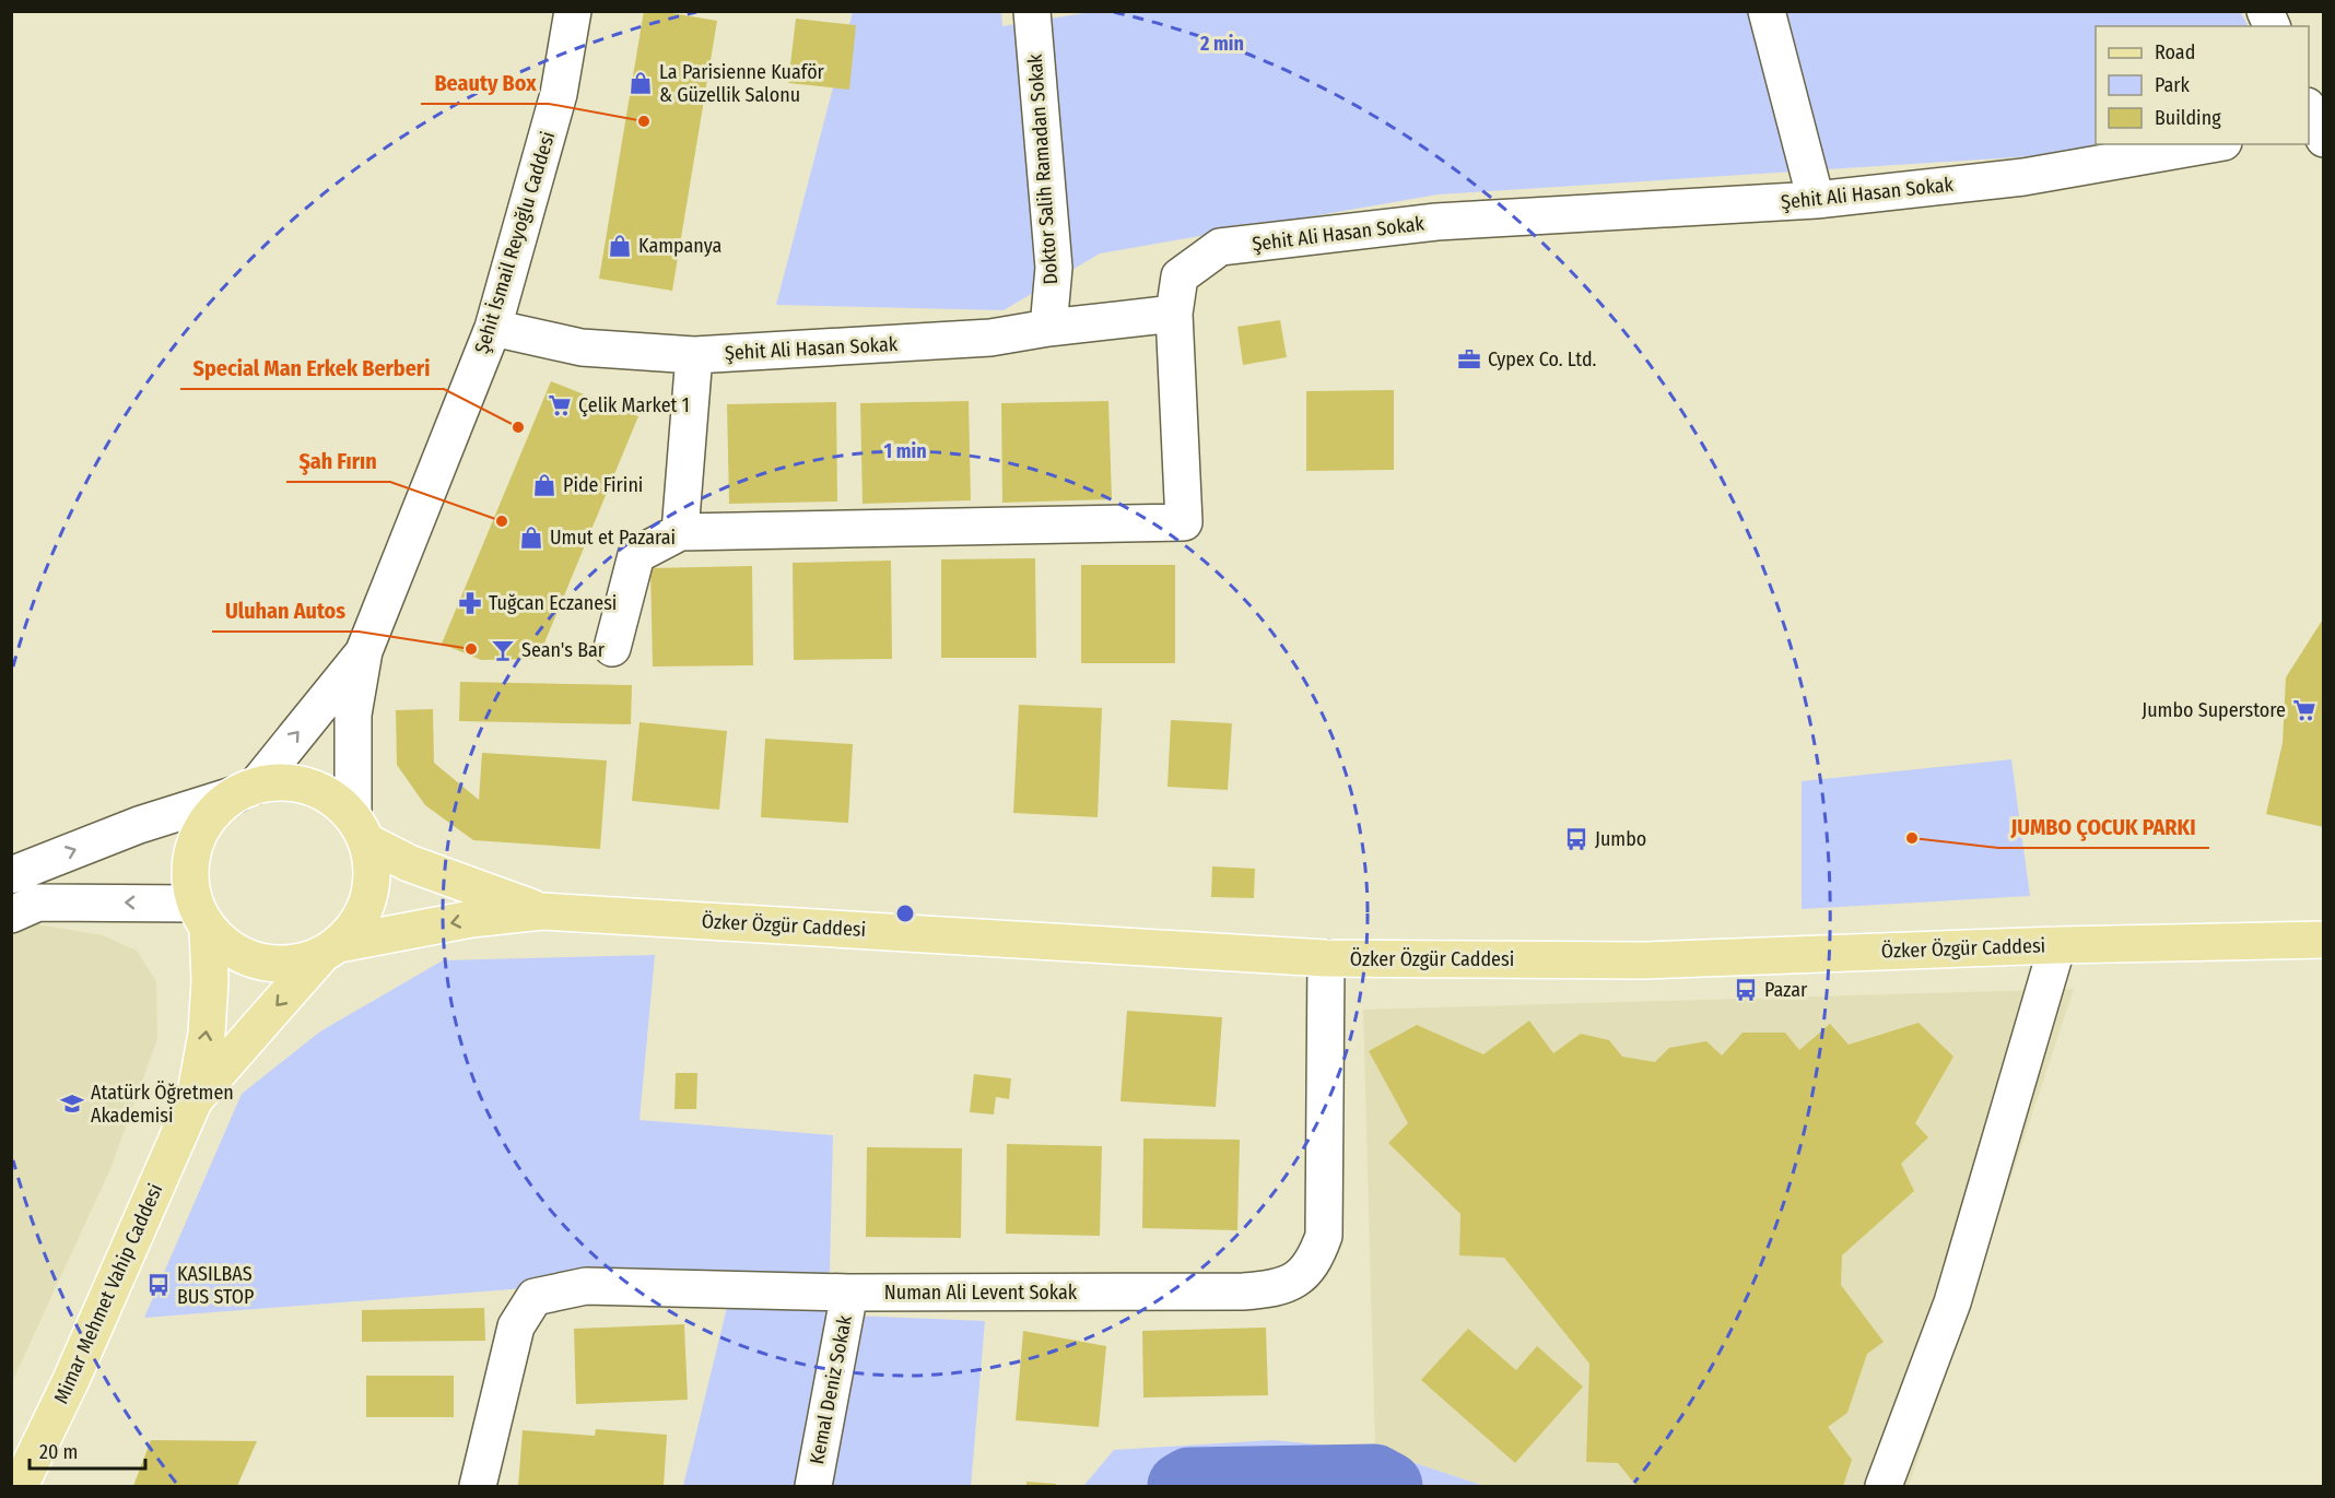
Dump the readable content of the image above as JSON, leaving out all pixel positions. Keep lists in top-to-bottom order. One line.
{"streets":{"main road":["Özker Özgür Caddesi","Mimar Mehmet Vahip Caddesi"],"street":["Doktor Salih Ramadan Sokak","Şehit Ali Hasan Sokak","Şehit İsmail Reyoğlu Caddesi","Numan Ali Levent Sokak","Kemal Deniz Sokak"]},"crossings":[["Doktor Salih Ramadan Sokak","Şehit Ali Hasan Sokak"],["Şehit Ali Hasan Sokak","Şehit İsmail Reyoğlu Caddesi"],["Şehit İsmail Reyoğlu Caddesi","Özker Özgür Caddesi"],["Şehit İsmail Reyoğlu Caddesi","Mimar Mehmet Vahip Caddesi"],["Özker Özgür Caddesi","Numan Ali Levent Sokak"],["Özker Özgür Caddesi","Mimar Mehmet Vahip Caddesi"],["Numan Ali Levent Sokak","Kemal Deniz Sokak"]],"places":{"shop":["La Parisienne Kuaför & Güzellik Salonu","Kampanya","Pide Firini","Umut et Pazarai"],"other":["Beauty Box","Special Man Erkek Berberi","Şah Fırın","Uluhan Autos","JUMBO ÇOCUK PARKI"],"office":["Cypex Co. Ltd."],"supermarket":["Çelik Market 1","Jumbo Superstore"],"pharmacy":["Tuğcan Eczanesi"],"bar":["Sean's Bar"],"bus stop":["Jumbo","Pazar","KASILBAS BUS STOP"],"school or university":["Atatürk Öğretmen Akademisi"]},"legend":["Road","Park","Building"],"scale_bar":"20 m","rings":["2 min","1 min"]}
